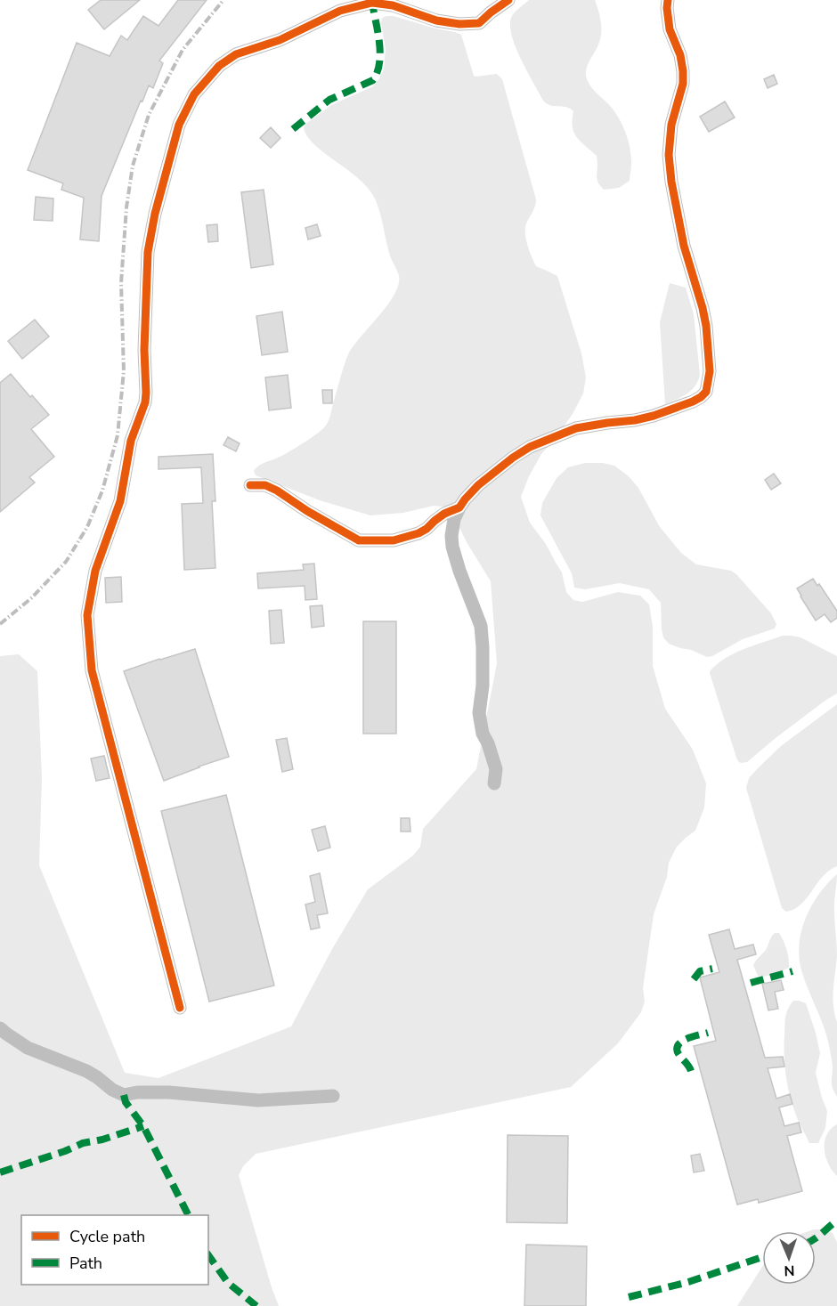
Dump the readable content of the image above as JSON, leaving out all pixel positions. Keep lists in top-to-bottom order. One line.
{"legend":["Cycle path","Path"],"north":"bottom"}
